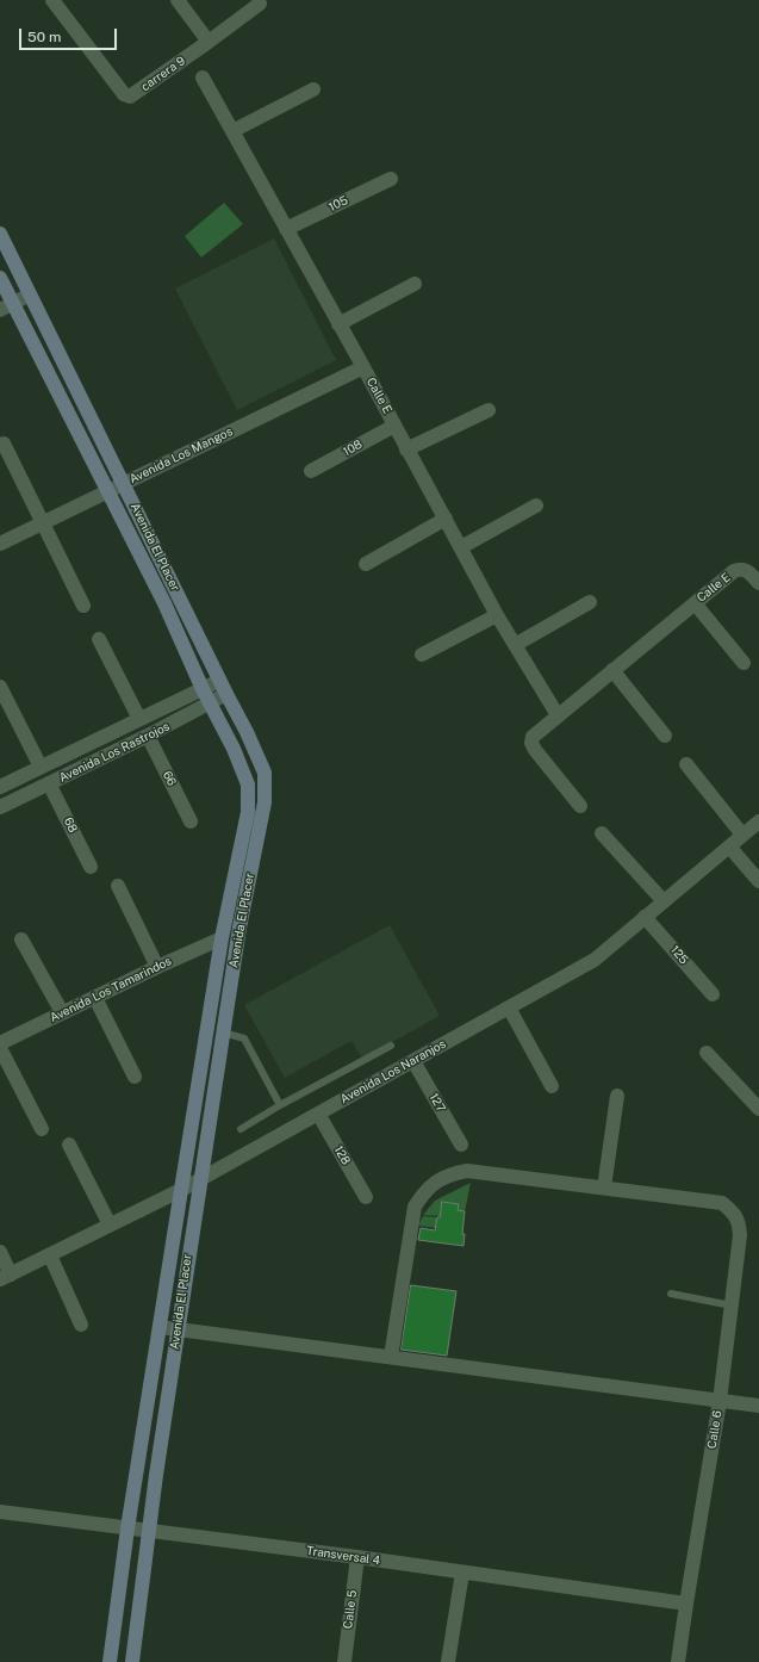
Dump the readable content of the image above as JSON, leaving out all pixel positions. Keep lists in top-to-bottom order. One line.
{"streets":{"street":["carrera 9","105","Calle E","108","Avenida Los Mangos","Avenida El Placer","Avenida Los Rastrojos","66","68","125","Avenida Los Tamarindos","Avenida Los Naranjos","127","128","Calle 6","Transversal 4","Calle 5"]},"crossings":[["105","Calle E"],["Calle E","108"],["Calle E","Avenida Los Mangos"],["Avenida Los Mangos","Avenida El Placer"],["Avenida El Placer","Avenida Los Rastrojos"],["Avenida El Placer","Avenida Los Tamarindos"],["Avenida El Placer","Avenida Los Naranjos"],["Avenida El Placer","Transversal 4"],["Avenida Los Rastrojos","66"],["Avenida Los Rastrojos","68"],["125","Avenida Los Naranjos"],["Avenida Los Naranjos","127"],["Avenida Los Naranjos","128"],["Calle 6","Transversal 4"],["Transversal 4","Calle 5"]],"scale_bar":"50 m"}
